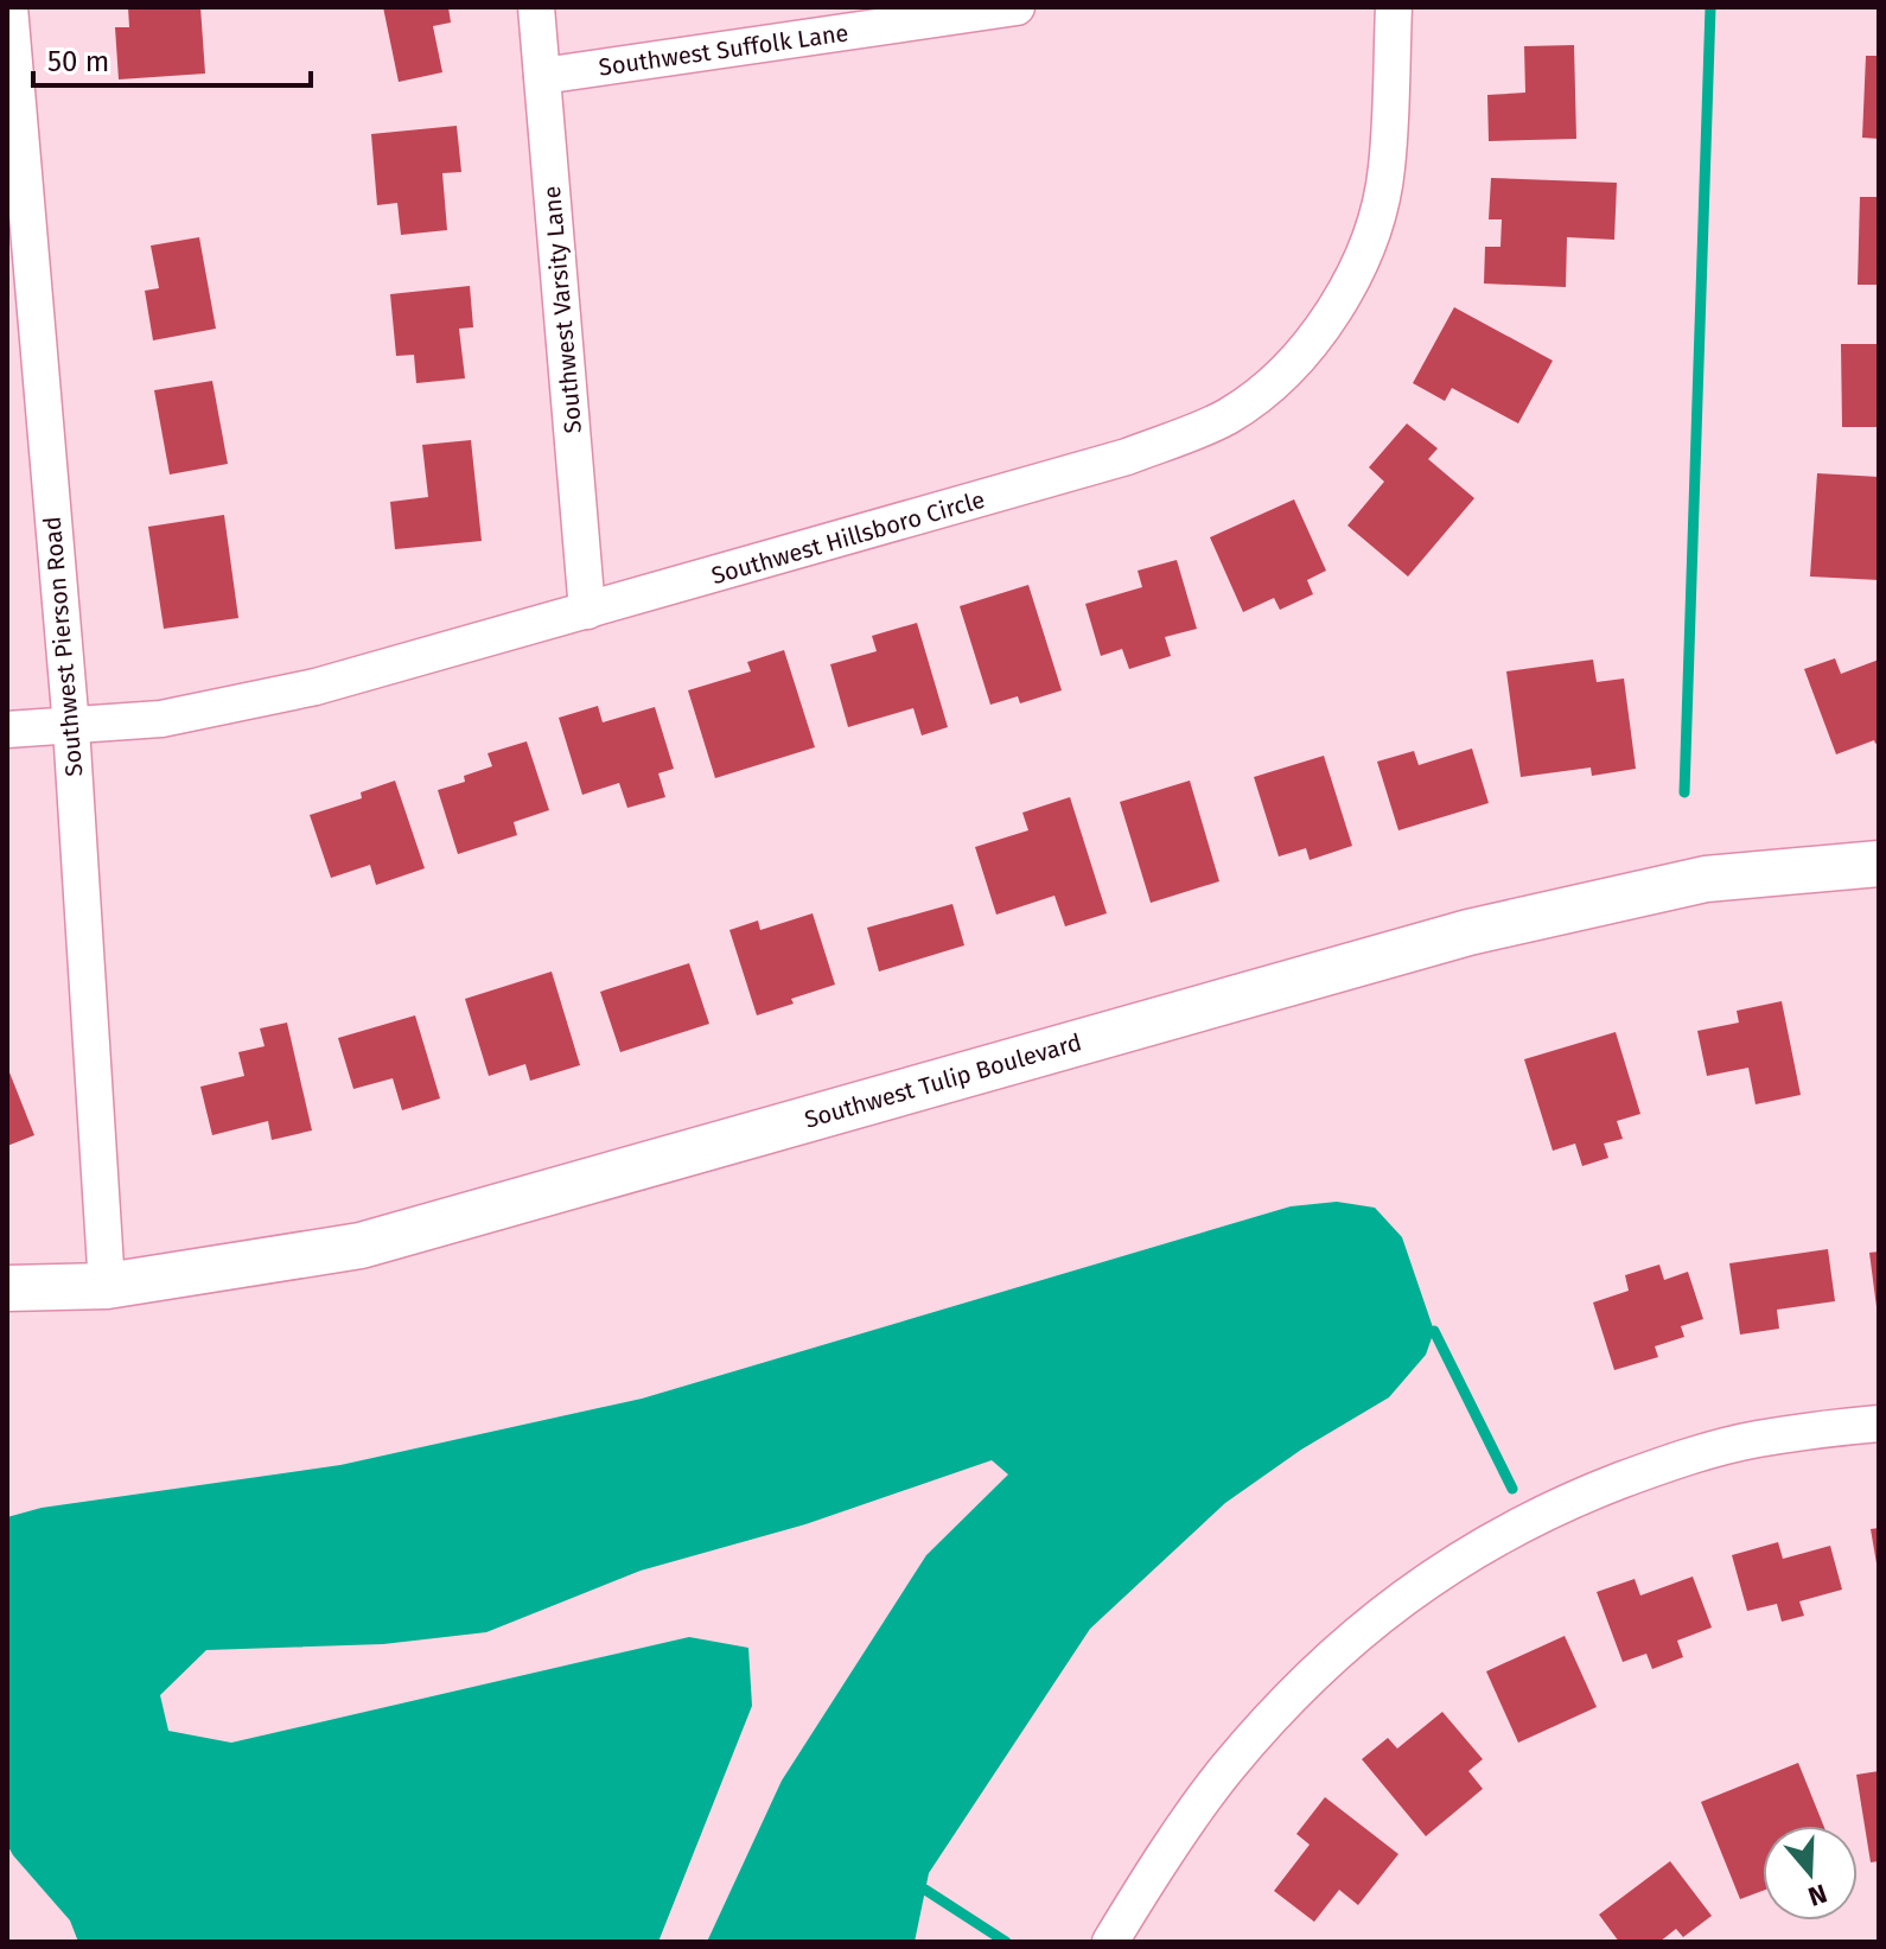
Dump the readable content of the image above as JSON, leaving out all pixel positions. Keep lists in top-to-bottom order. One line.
{"streets":{"street":["Southwest Suffolk Lane","Southwest Varsity Lane","Southwest Hillsboro Circle","Southwest Pierson Road","Southwest Tulip Boulevard"]},"crossings":[["Southwest Suffolk Lane","Southwest Varsity Lane"],["Southwest Varsity Lane","Southwest Hillsboro Circle"],["Southwest Hillsboro Circle","Southwest Pierson Road"],["Southwest Pierson Road","Southwest Tulip Boulevard"]],"scale_bar":"50 m","north":"bottom"}
